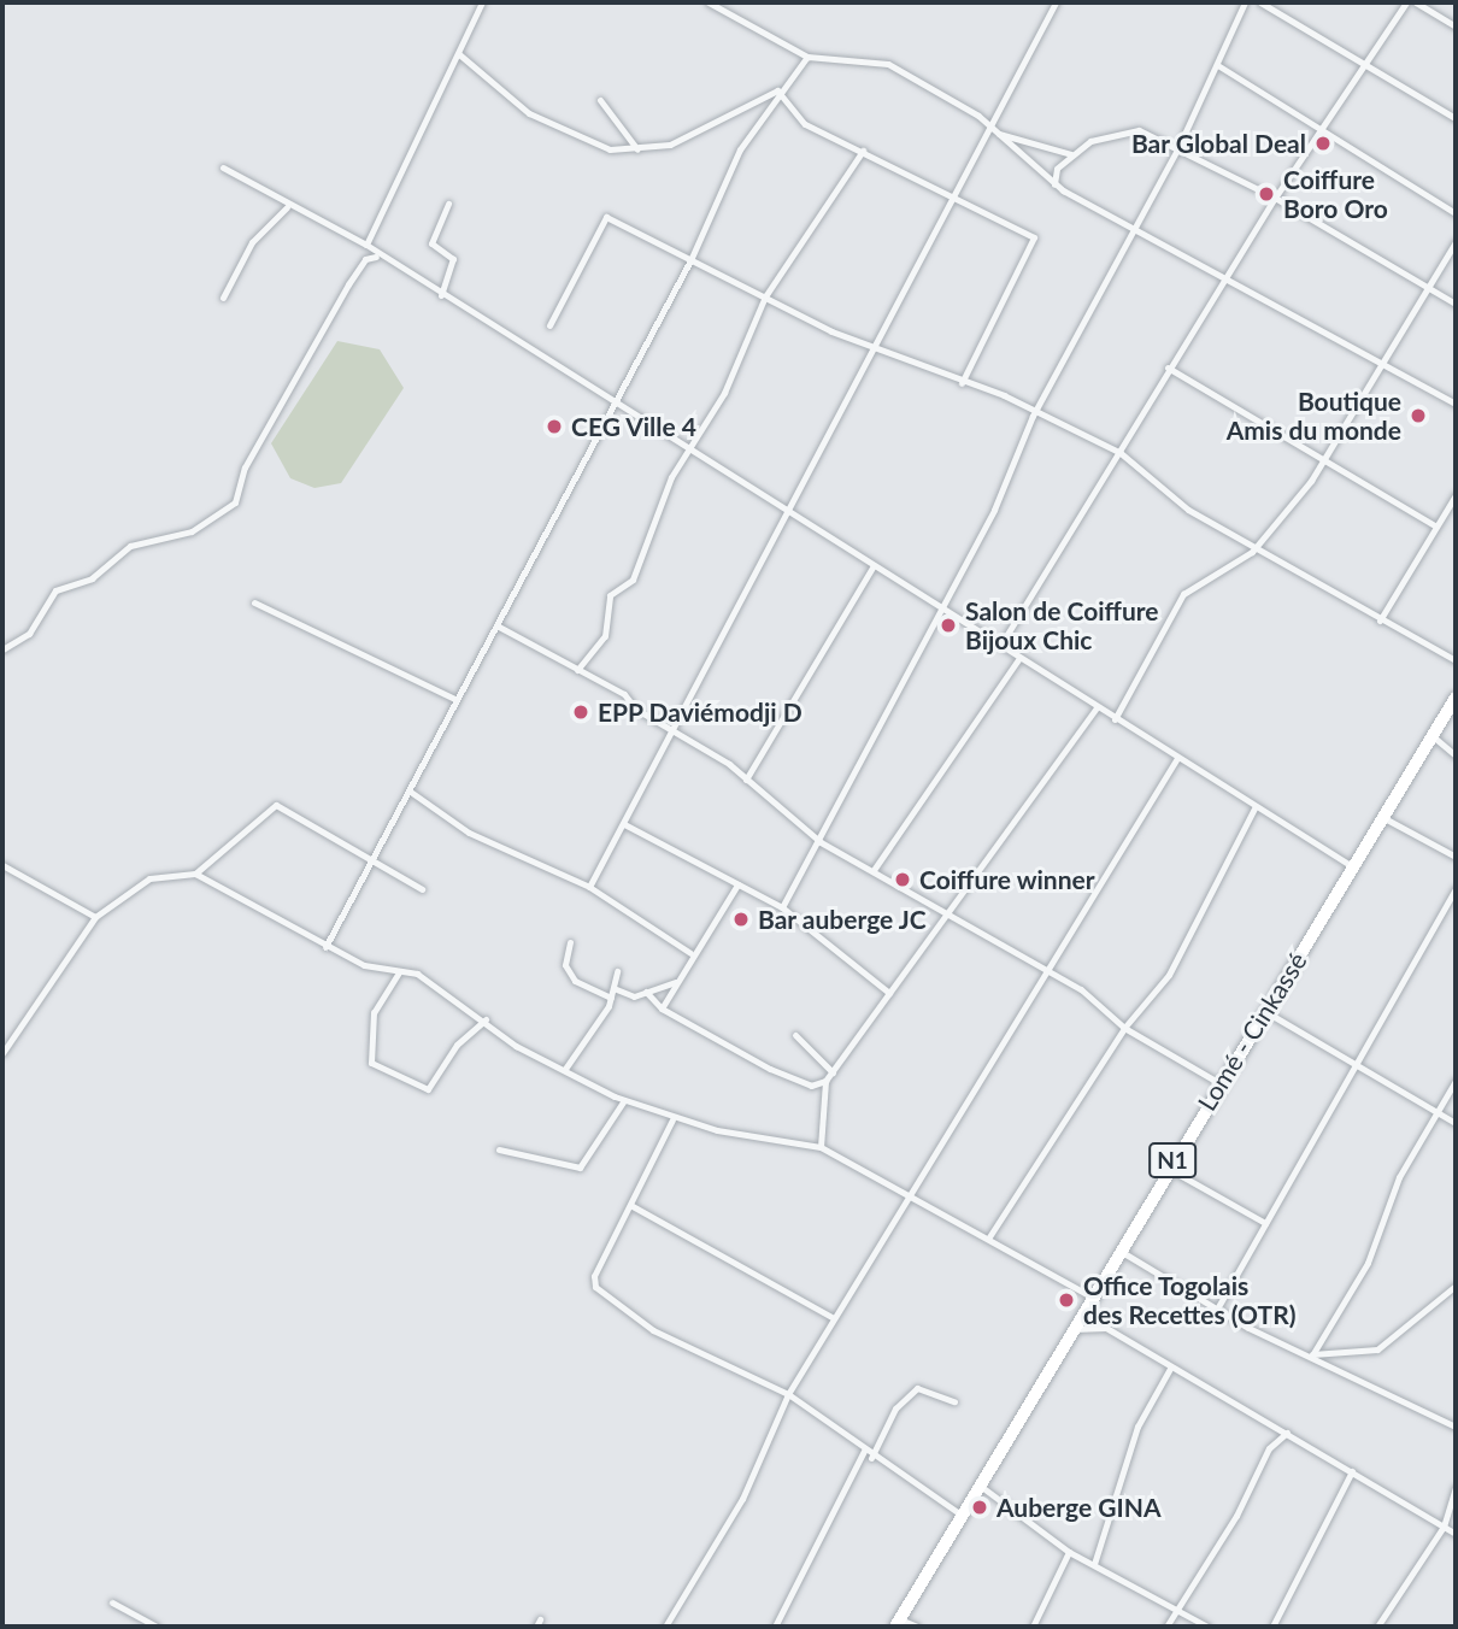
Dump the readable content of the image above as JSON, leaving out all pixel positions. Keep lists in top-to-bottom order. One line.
{"streets":{"highway":["Lomé - Cinkassé","N1"]},"places":["Bar Global Deal","Coiffure Boro Oro","Boutique Amis du monde","CEG Ville 4","Salon de Coiffure Bijoux Chic","EPP Daviémodji D","Coiffure winner","Bar auberge JC","Office Togolais des Recettes (OTR)","Auberge GINA"]}
